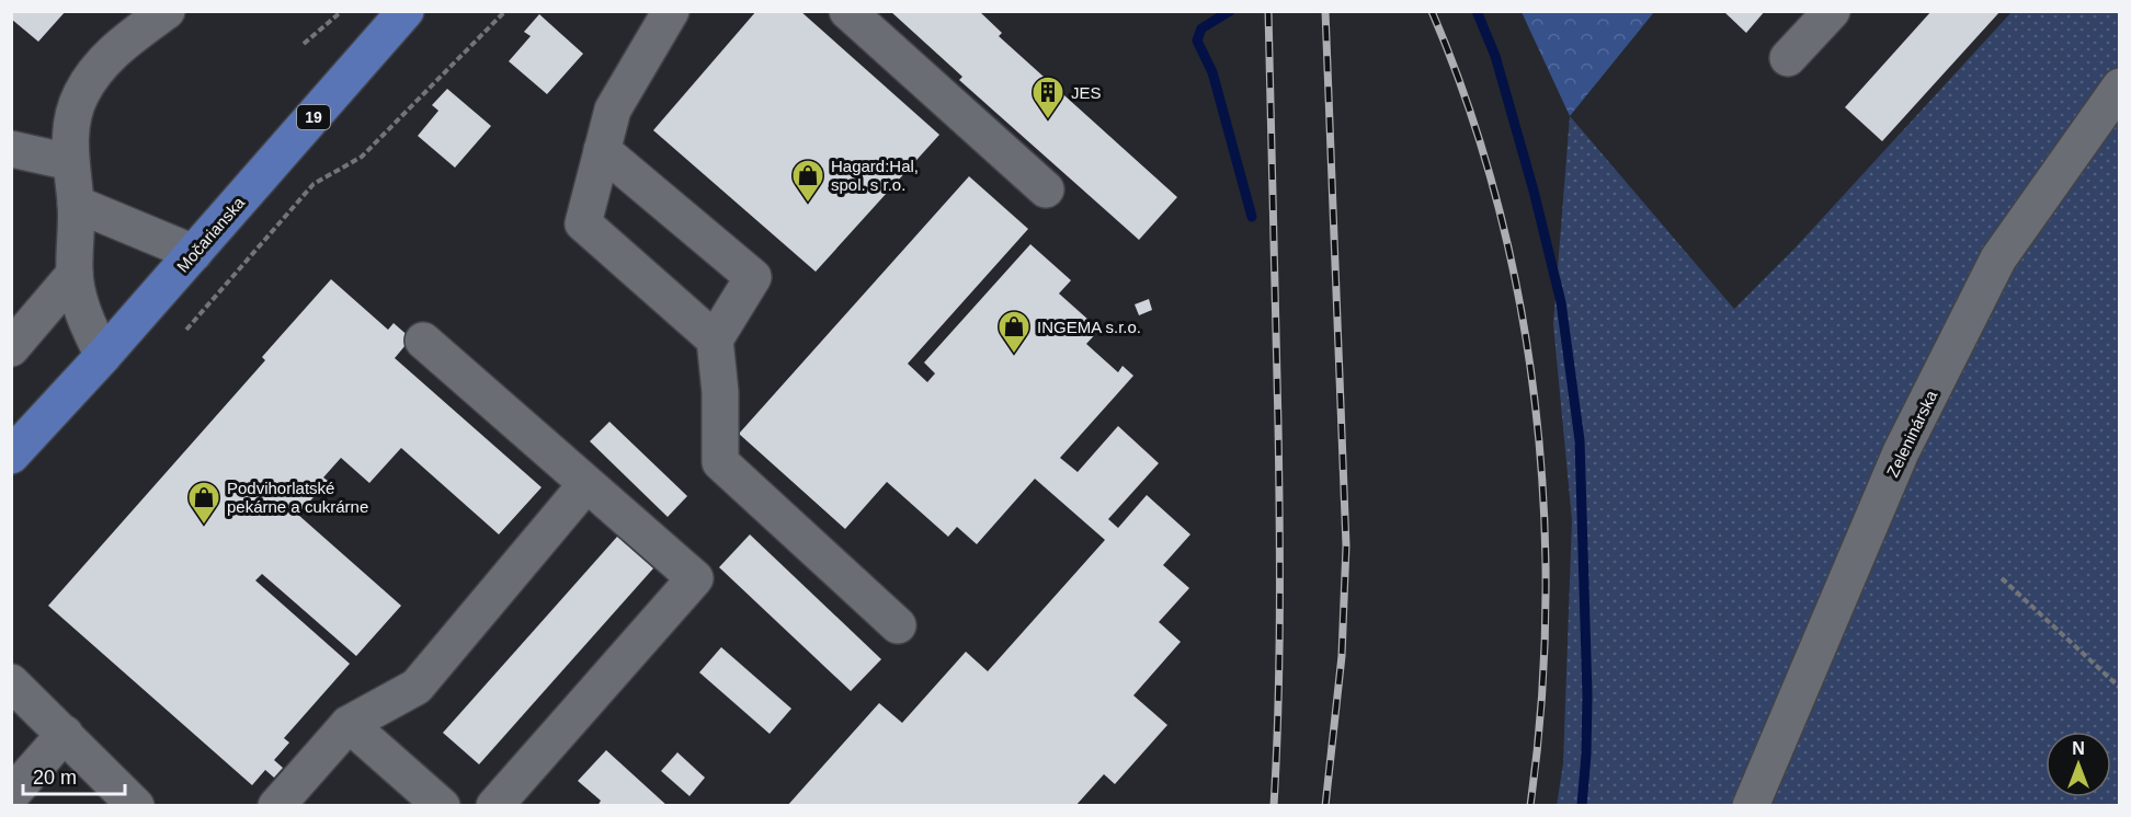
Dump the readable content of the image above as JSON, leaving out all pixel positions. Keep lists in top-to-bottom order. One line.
{"streets":{"main road":["19","Močarianska"],"lane":["Zeleninárska"]},"places":{"building":["JES"],"shop":["Hagard:Hal, spol. s r.o.","INGEMA s.r.o.","Podvihorlatské pekárne a cukrárne"]},"scale_bar":"20 m","north":"top"}
